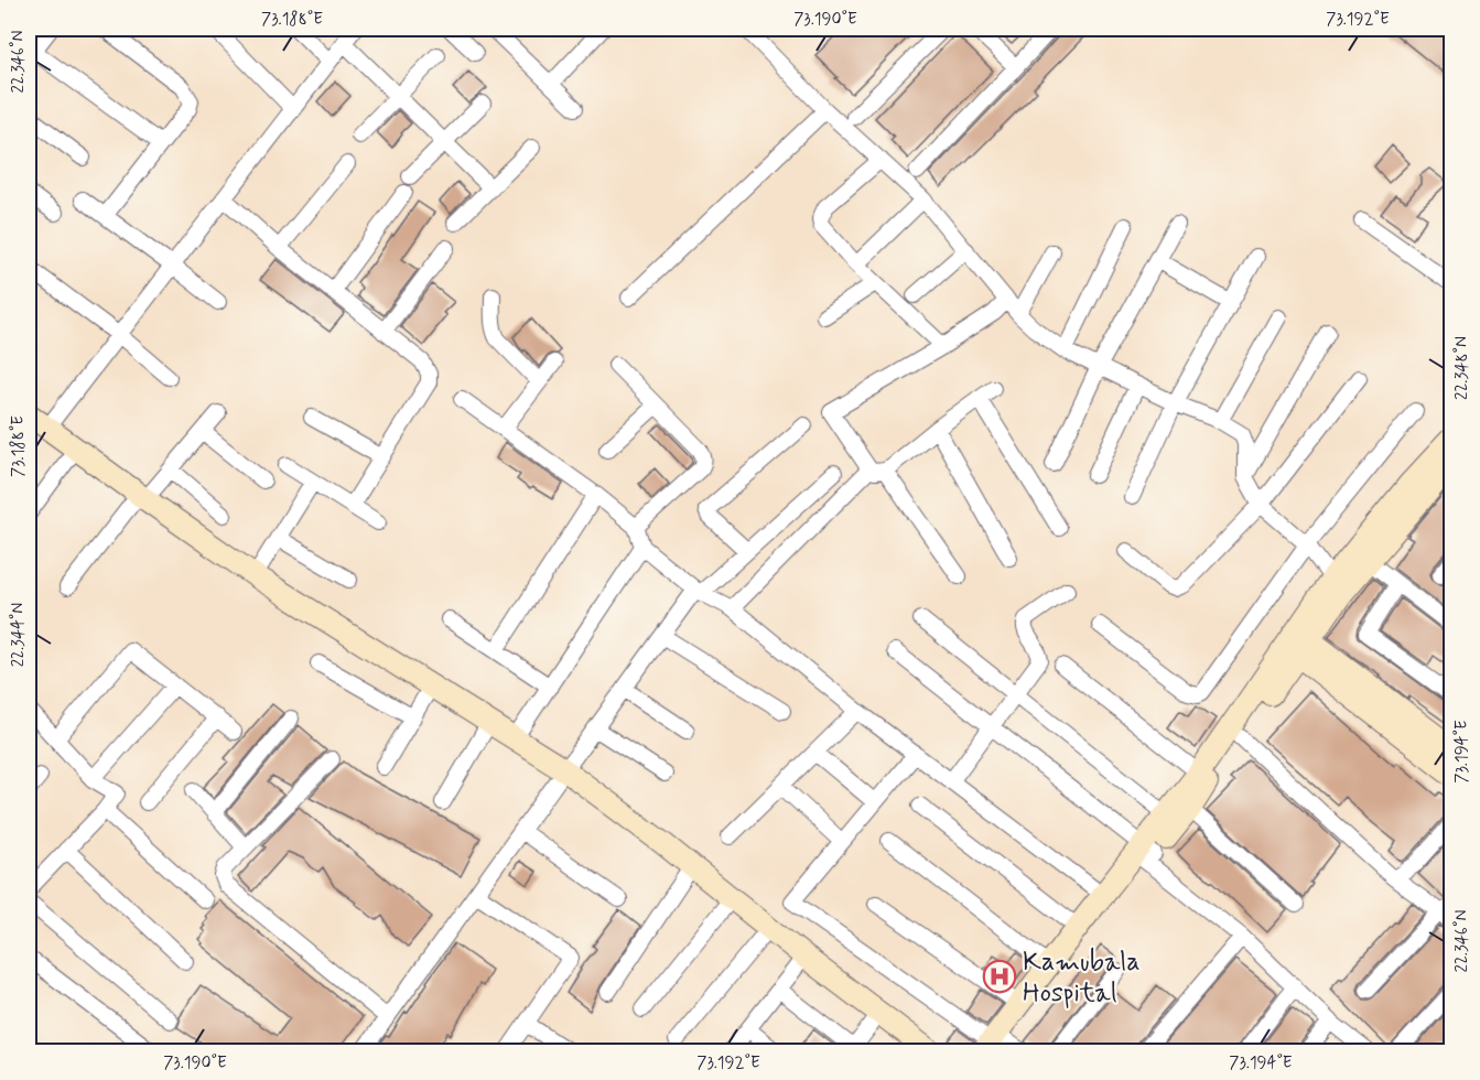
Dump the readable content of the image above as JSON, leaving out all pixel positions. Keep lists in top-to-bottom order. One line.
{"places":{"hospital":["Kamubala Hospital"]},"coordinates":["73.188°E","73.190°E","73.192°E","22.346°N","22.348°N","22.344°N","73.194°E"]}
